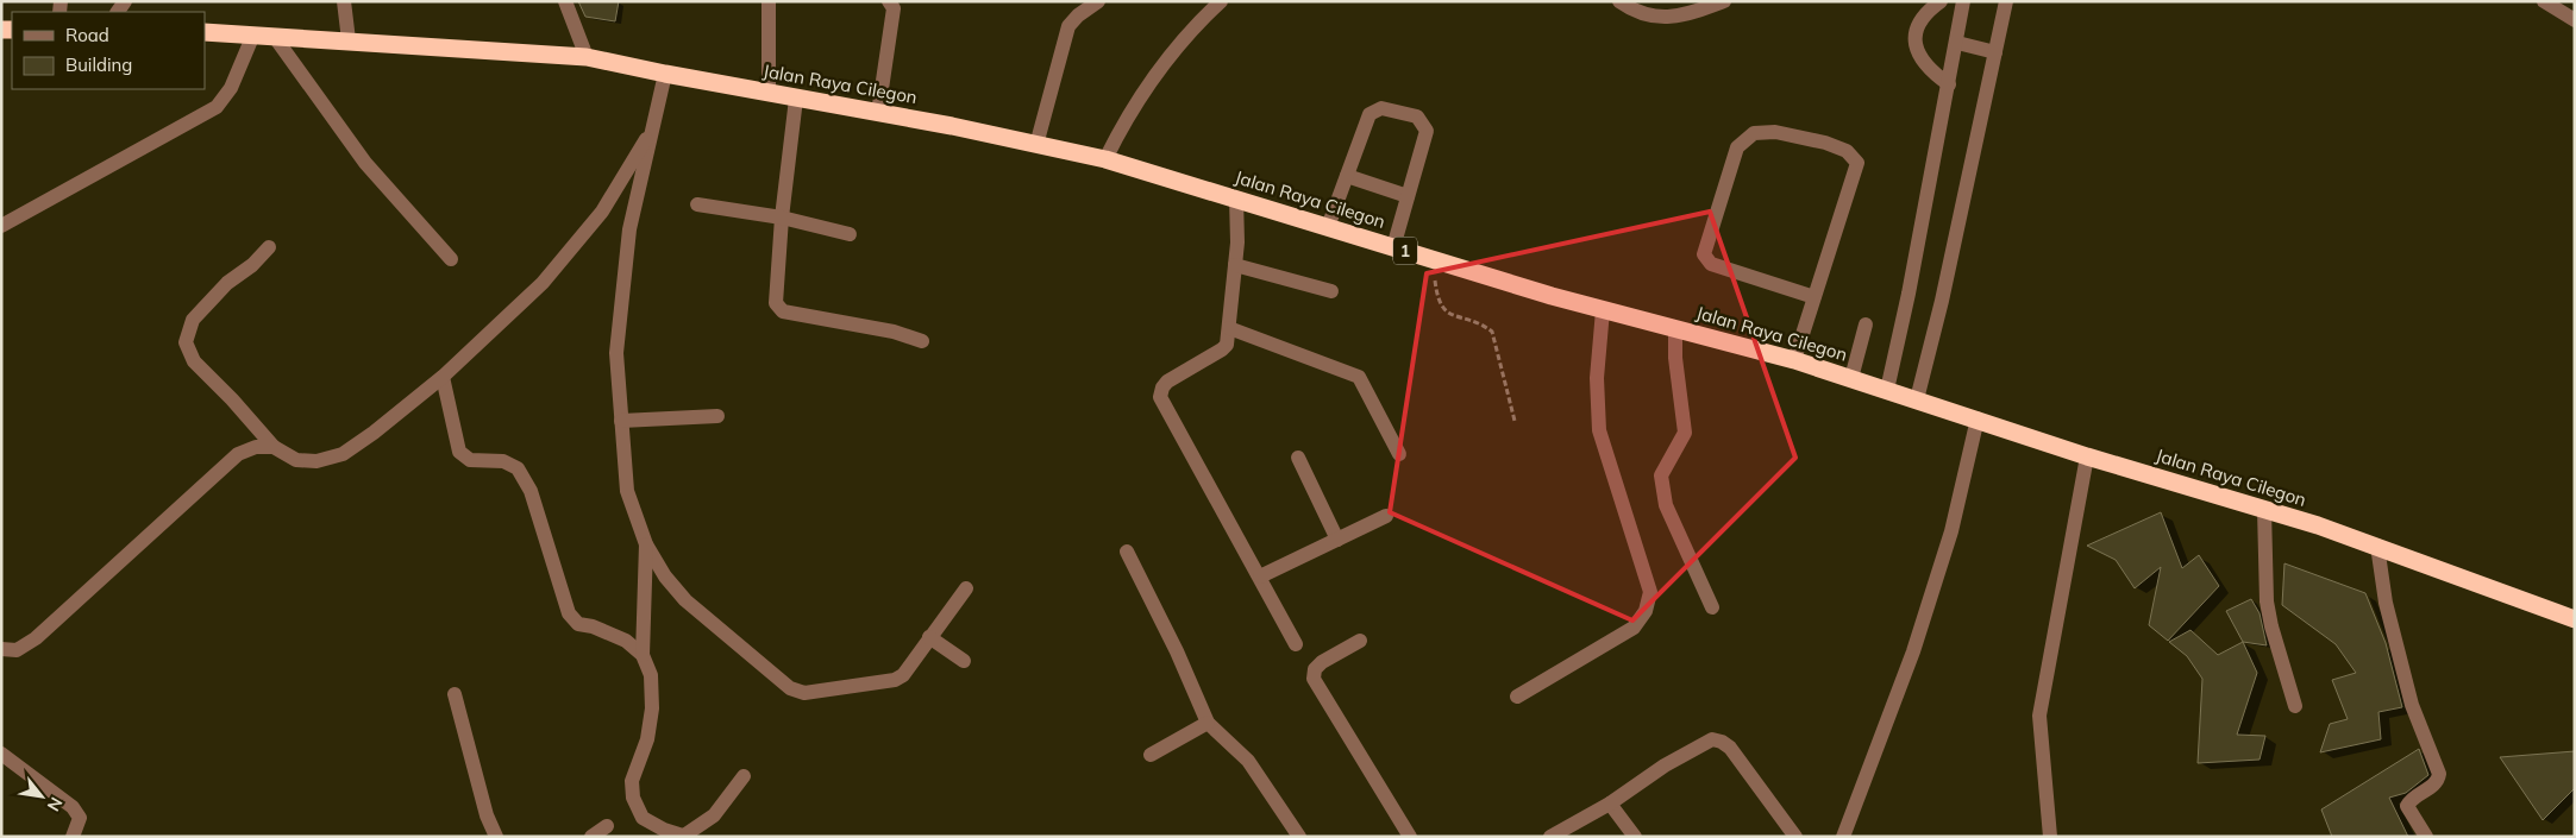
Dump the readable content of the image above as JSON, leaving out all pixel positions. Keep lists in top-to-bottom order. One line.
{"streets":{"highway":["Jalan Raya Cilegon","1"]},"legend":["Road","Building"],"north":"bottom right"}
